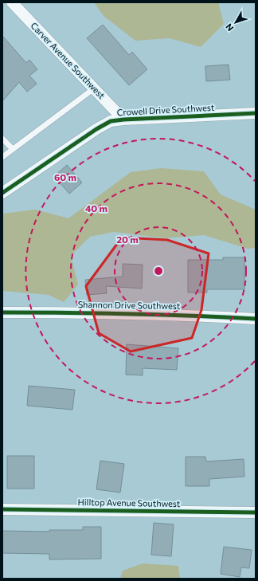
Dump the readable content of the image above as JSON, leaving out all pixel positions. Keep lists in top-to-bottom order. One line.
{"streets":{"street":["Carver Avenue Southwest","Crowell Drive Southwest","Shannon Drive Southwest","Hilltop Avenue Southwest"]},"crossings":[["Carver Avenue Southwest","Crowell Drive Southwest"]],"north":"bottom left","rings":["60 m","40 m","20 m"]}
